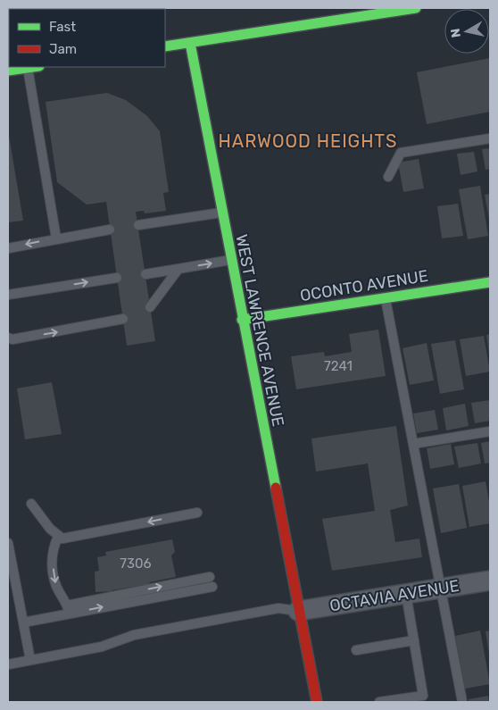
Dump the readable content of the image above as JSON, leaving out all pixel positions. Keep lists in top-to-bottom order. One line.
{"streets":{"main road":["OCONTO AVENUE","WEST LAWRENCE AVENUE"],"street":["OCTAVIA AVENUE"]},"crossings":[["OCONTO AVENUE","WEST LAWRENCE AVENUE"],["WEST LAWRENCE AVENUE","OCTAVIA AVENUE"]],"districts":["HARWOOD HEIGHTS"],"house_numbers":["7241","7306"],"legend":["Fast","Jam"],"north":"left"}
